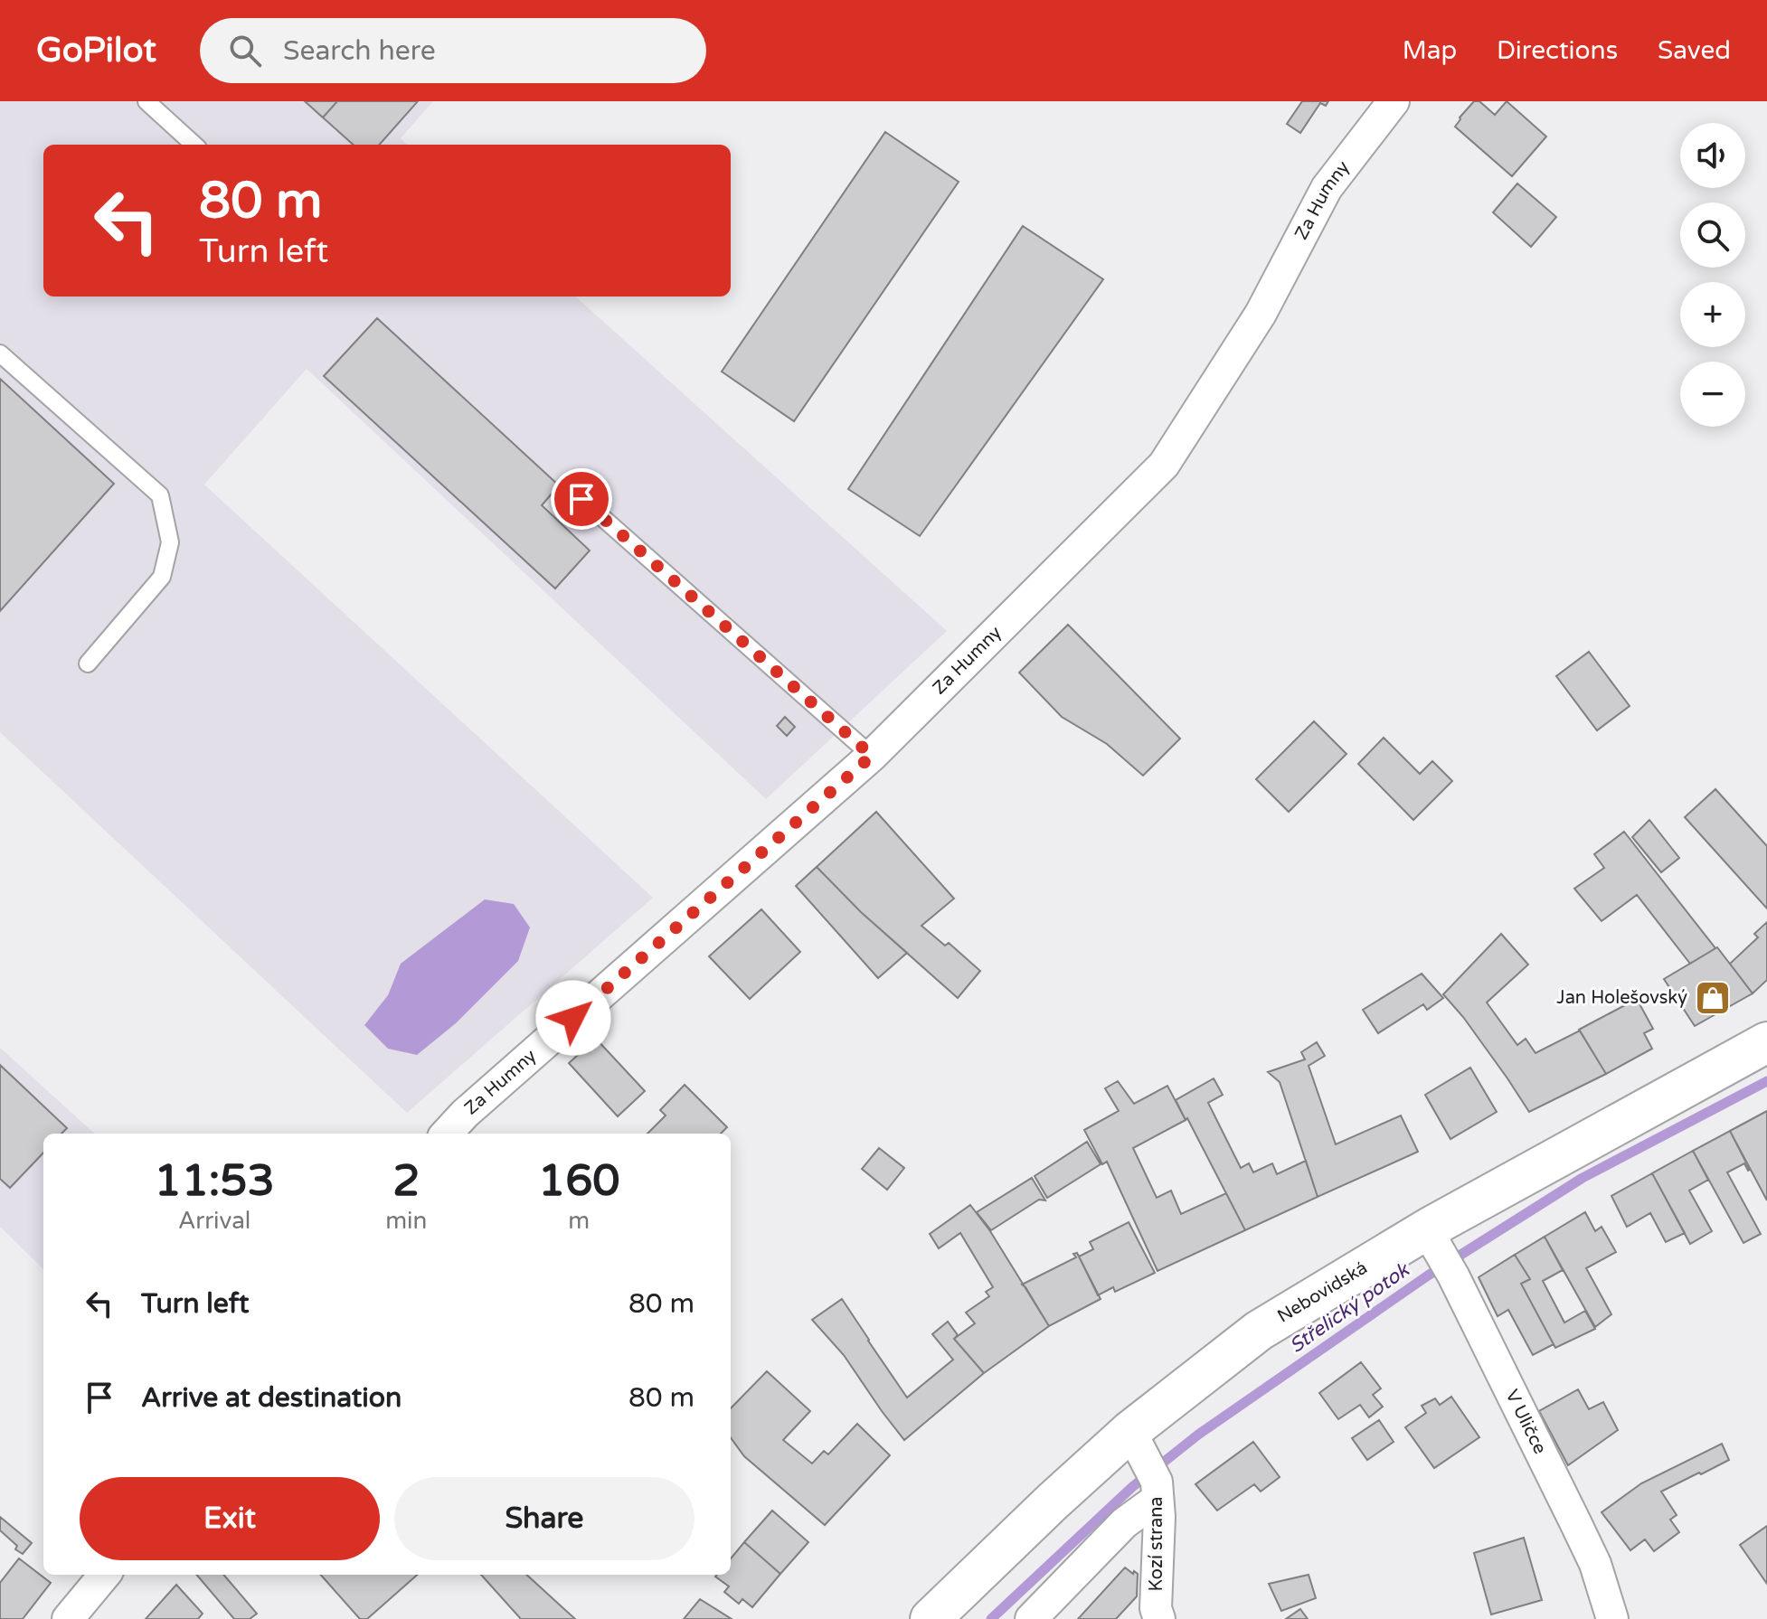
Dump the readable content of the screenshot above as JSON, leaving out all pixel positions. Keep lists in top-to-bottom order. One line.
{"streets":{"street":["Za Humny","Nebovidská","V Uličce","Kozí strana"]},"crossings":[["Nebovidská","V Uličce"],["Nebovidská","Kozí strana"]],"water":["Střelický potok"],"places":{"shop":["Jan Holešovský"]},"page":{"header":"GoPilot","search":"Search here","nav":["Map","Directions","Saved"],"map_buttons":["+","−"],"turn":["80 m","Turn left"],"eta":["11:53","Arrival","2","min","160","m"],"list":[{"name":"Turn left","value":"80 m"},{"name":"Arrive at destination","value":"80 m"}],"buttons":["Exit","Share"]}}
